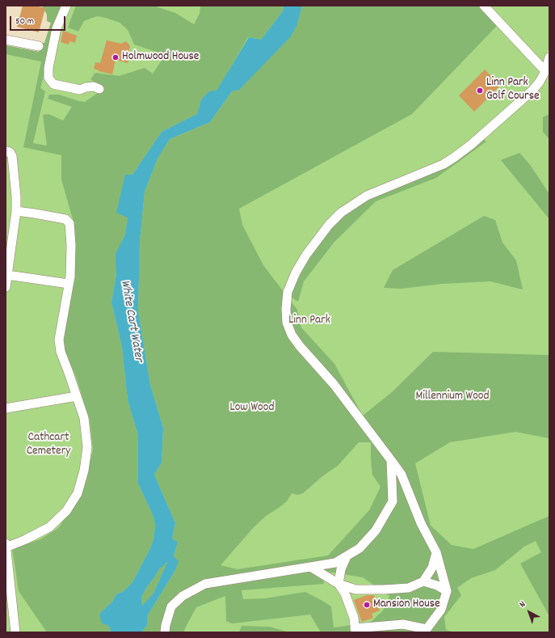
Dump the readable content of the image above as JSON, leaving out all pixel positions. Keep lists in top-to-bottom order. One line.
{"water":["White Cart Water"],"parks":["Linn Park","Millennium Wood","Low Wood","Cathcart Cemetery"],"places":["Holmwood House","Linn Park Golf Course","Mansion House"],"scale_bar":"50 m","north":"top left"}
